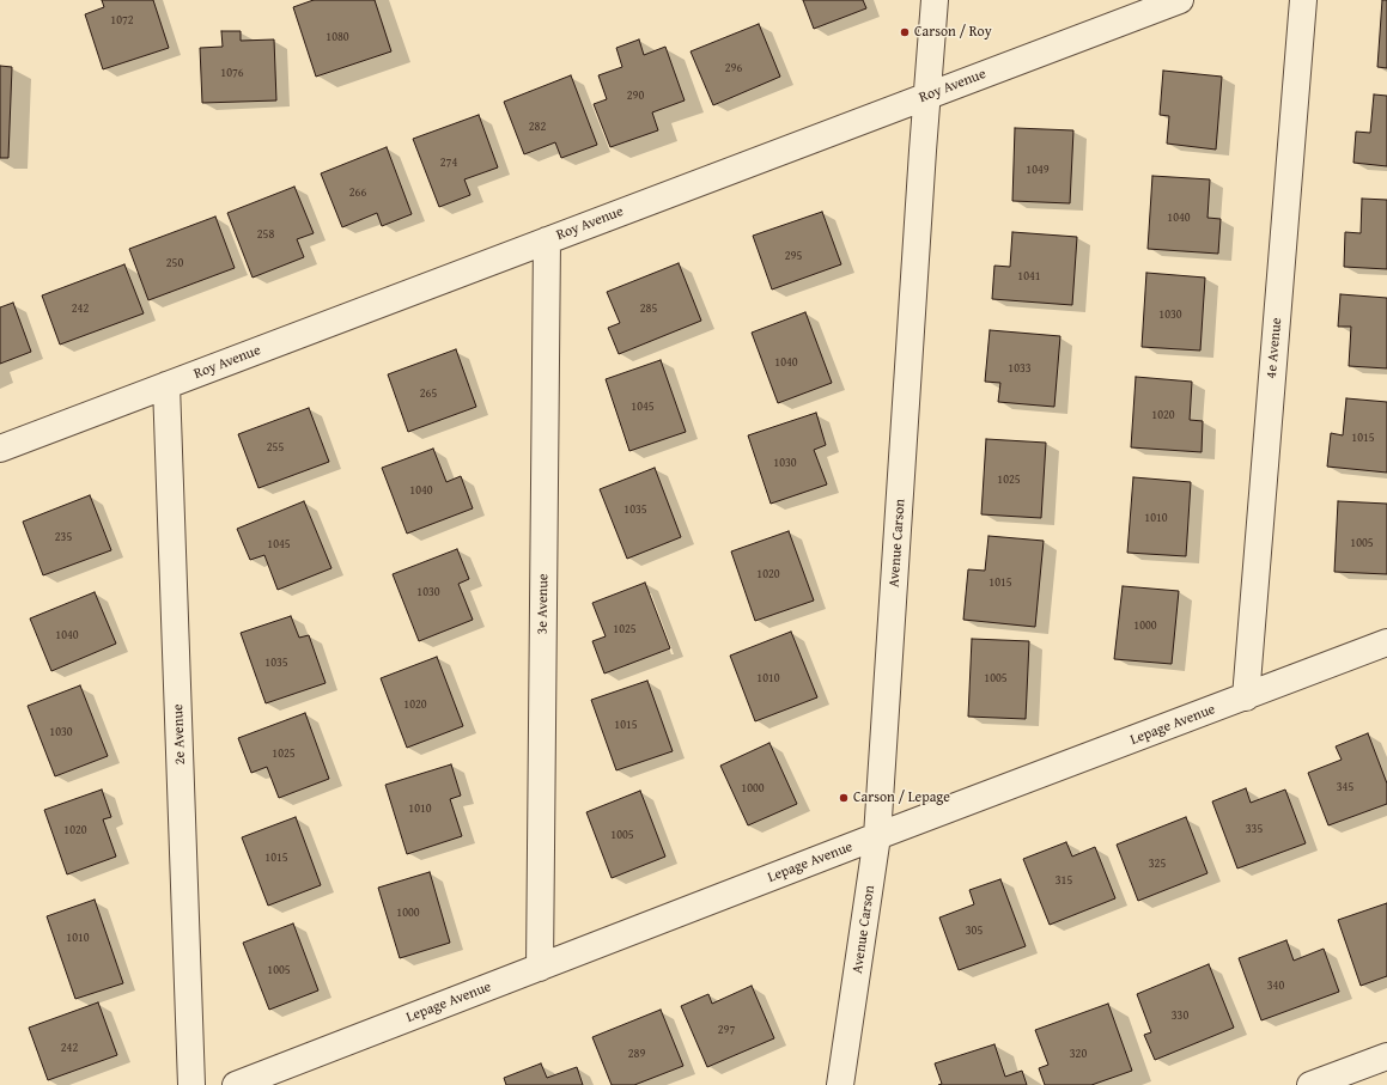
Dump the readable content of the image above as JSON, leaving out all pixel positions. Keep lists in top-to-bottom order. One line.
{"streets":{"street":["Roy Avenue","4e Avenue","Avenue Carson","3e Avenue","Lepage Avenue","2e Avenue"]},"crossings":[["Roy Avenue","Avenue Carson"],["Roy Avenue","3e Avenue"],["Roy Avenue","2e Avenue"],["4e Avenue","Lepage Avenue"],["Avenue Carson","Lepage Avenue"],["3e Avenue","Lepage Avenue"]],"places":["Carson / Roy","Carson / Lepage"],"house_numbers":["1072","1080","296","1076","290","282","274","1049","266","1040","258","295","250","1041","242","285","1030","1040","1033","265","1045","1020","1015","255","1030","1025","1040","1035","1010","235","1005","1045","1020","1015","1030","1000","1025","1040","1035","1010","1005","1020","1015","1030","1025","345","1000","1010","335","1020","1005","1015","325","315","1000","305","1010","1005","340","330","297","242","289","320"]}
